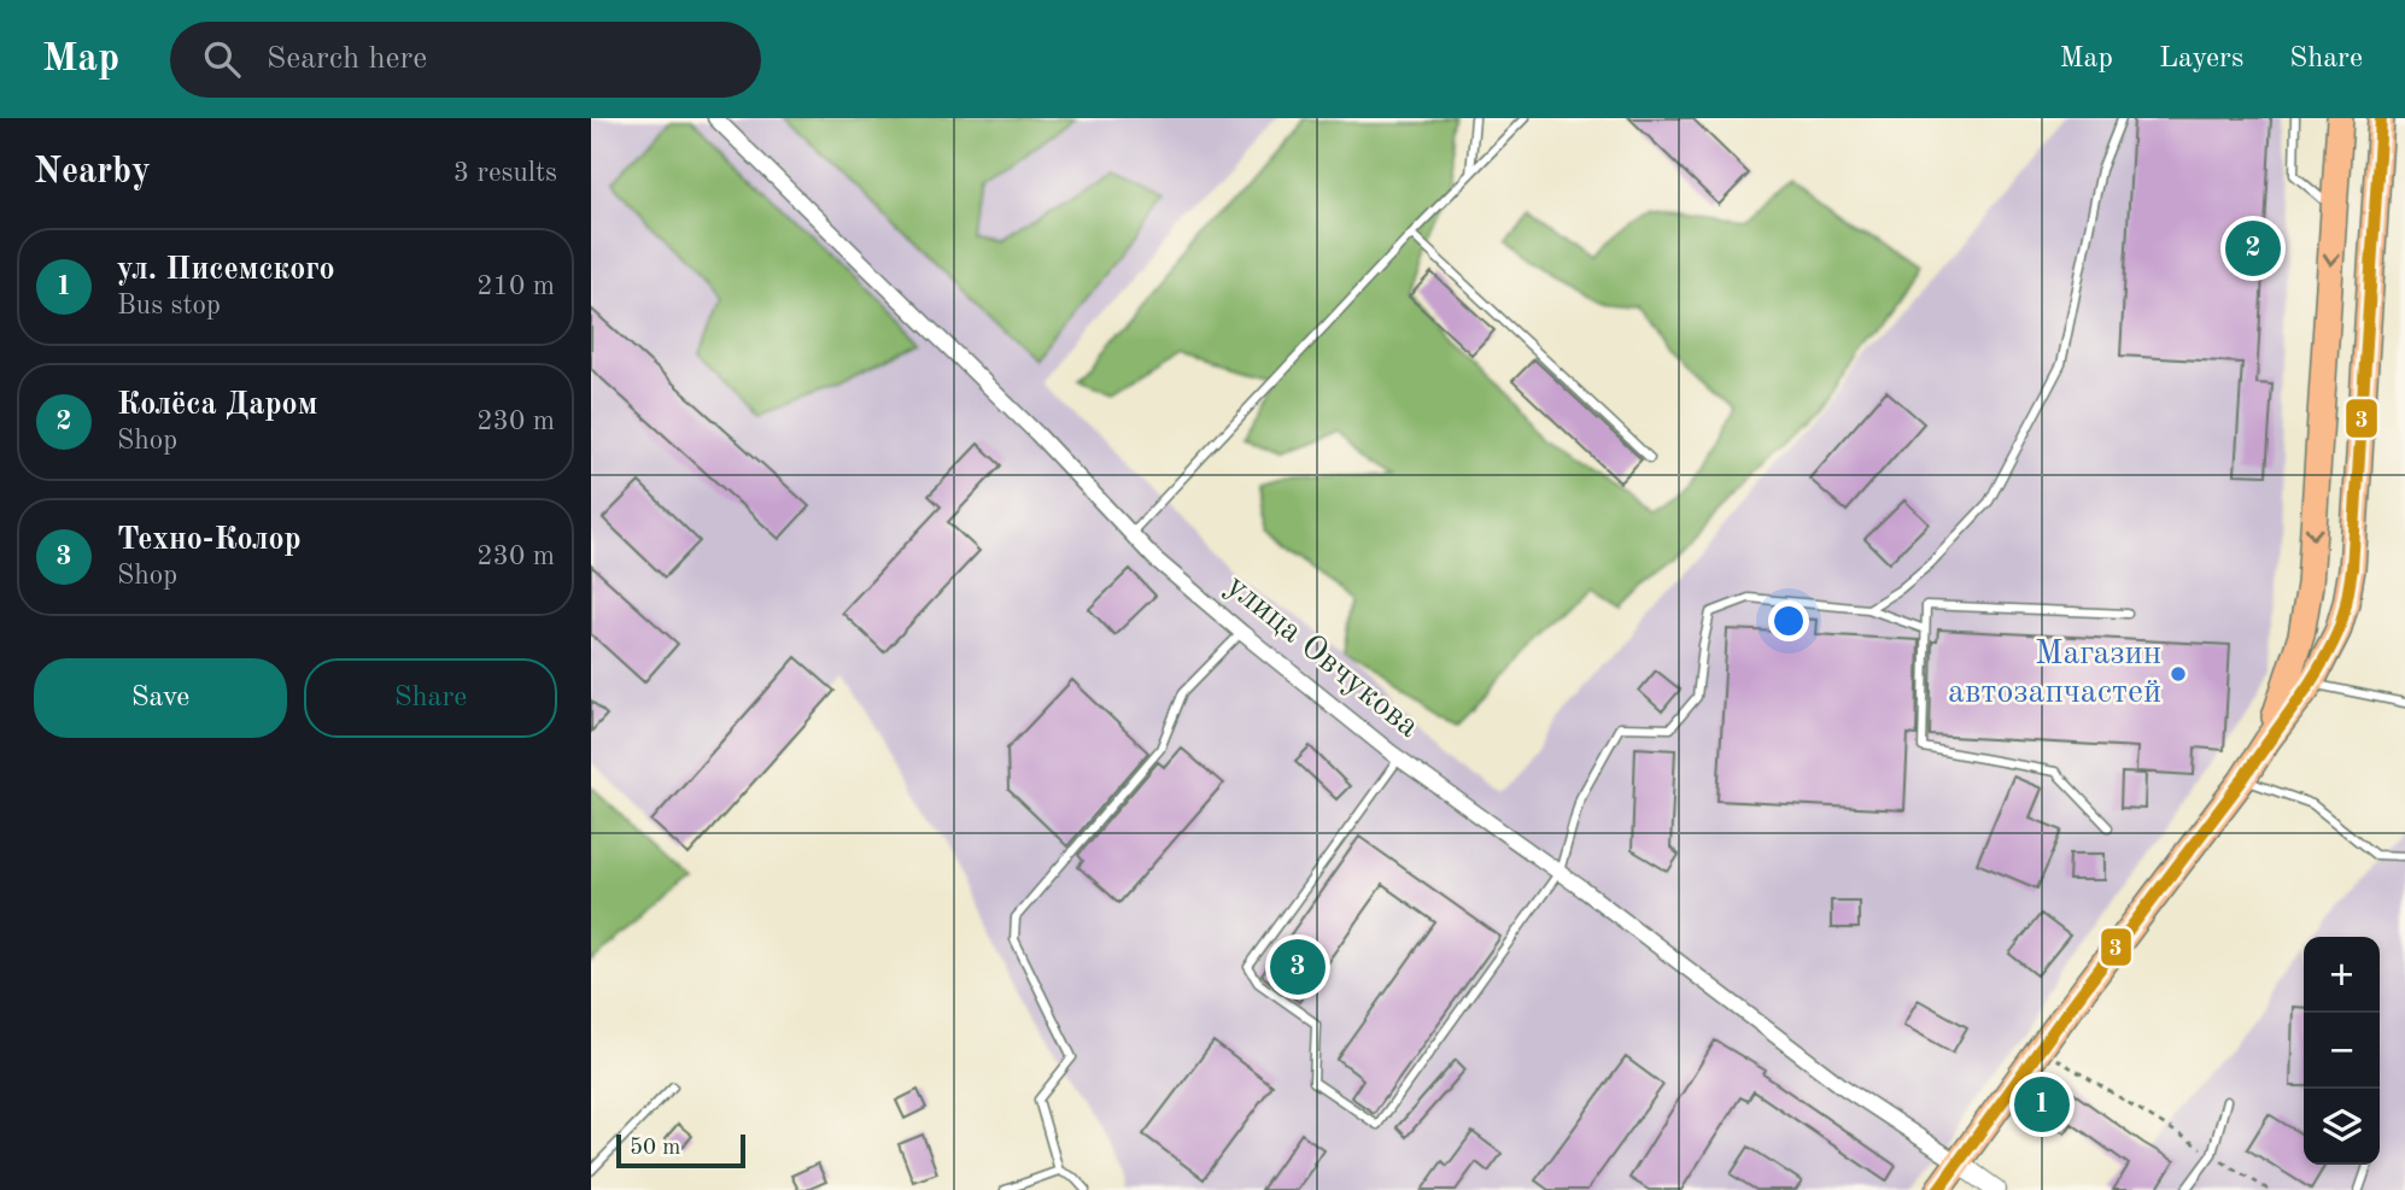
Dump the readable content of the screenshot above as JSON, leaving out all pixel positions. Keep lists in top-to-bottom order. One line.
{"streets":{"street":["улица Овчукова"]},"places":["Магазин автозапчастей"],"lines":["transit line 3"],"scale_bar":"50 m","page":{"header":"Map","search":"Search here","nav":["Map","Layers","Share"],"heading":["Nearby","3 results"],"pins":["2","3","1"],"list":[{"mark":"1","name":"ул. Писемского","note":"Bus stop","value":"210 m"},{"mark":"2","name":"Колёса Даром","note":"Shop","value":"230 m"},{"mark":"3","name":"Техно-Колор","note":"Shop","value":"230 m"}],"buttons":["Save","Share"],"map_buttons":["+","−"],"scale":"50 m"}}
